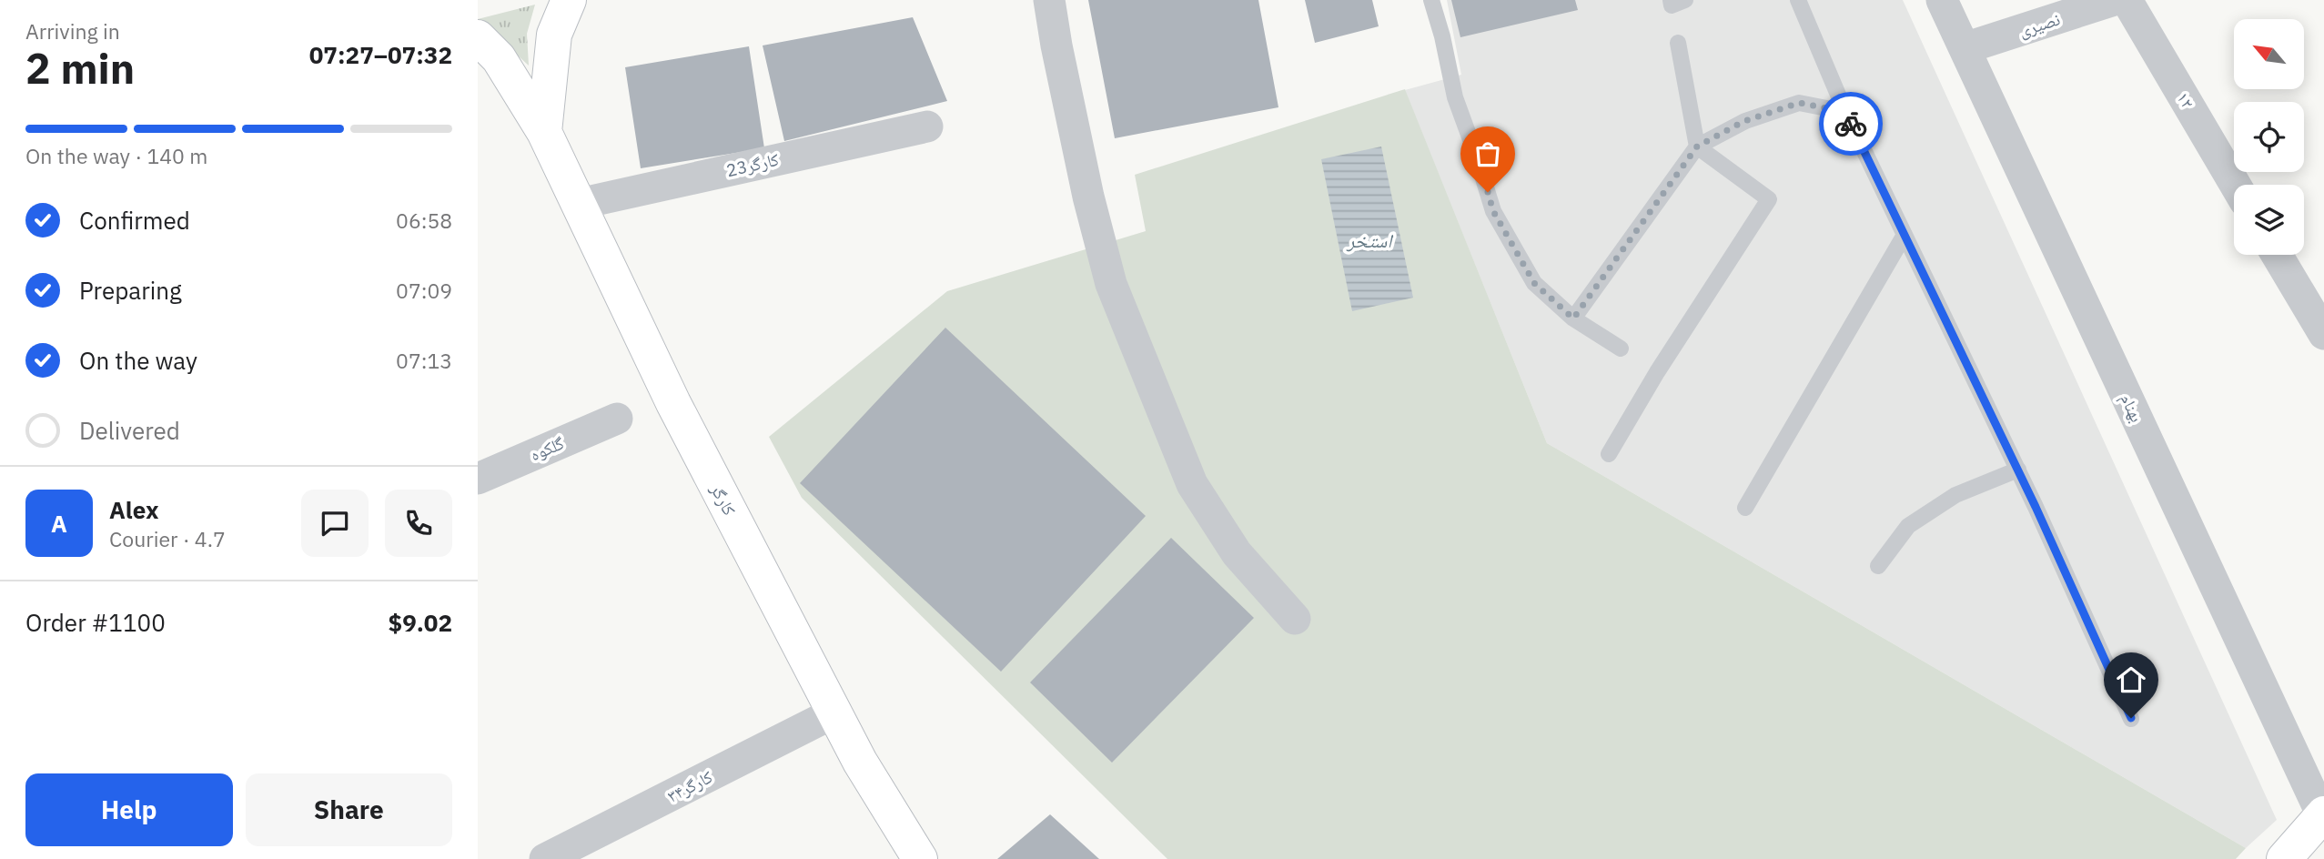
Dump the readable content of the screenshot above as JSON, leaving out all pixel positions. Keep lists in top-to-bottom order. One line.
{"streets":{"street":["نصیری","۱۲","23کارگر","بهنام","گلکوه","کارگر","کارگر۳۴"]},"crossings":[["نصیری","۱۲"],["نصیری","بهنام"],["23کارگر","کارگر"],["کارگر","کارگر۳۴"]],"water":["استخر"],"north":"top left","page":{"heading":["2 min","Arriving in","07:27–07:32"],"panel":["Alex","Courier · 4.7","Order #1100","$9.02"],"bar":"On the way · 140 m","list":[["Confirmed","06:58"],["Preparing","07:09"],["On the way","07:13"],"Delivered"],"round":"A","buttons":["Help","Share"]}}
